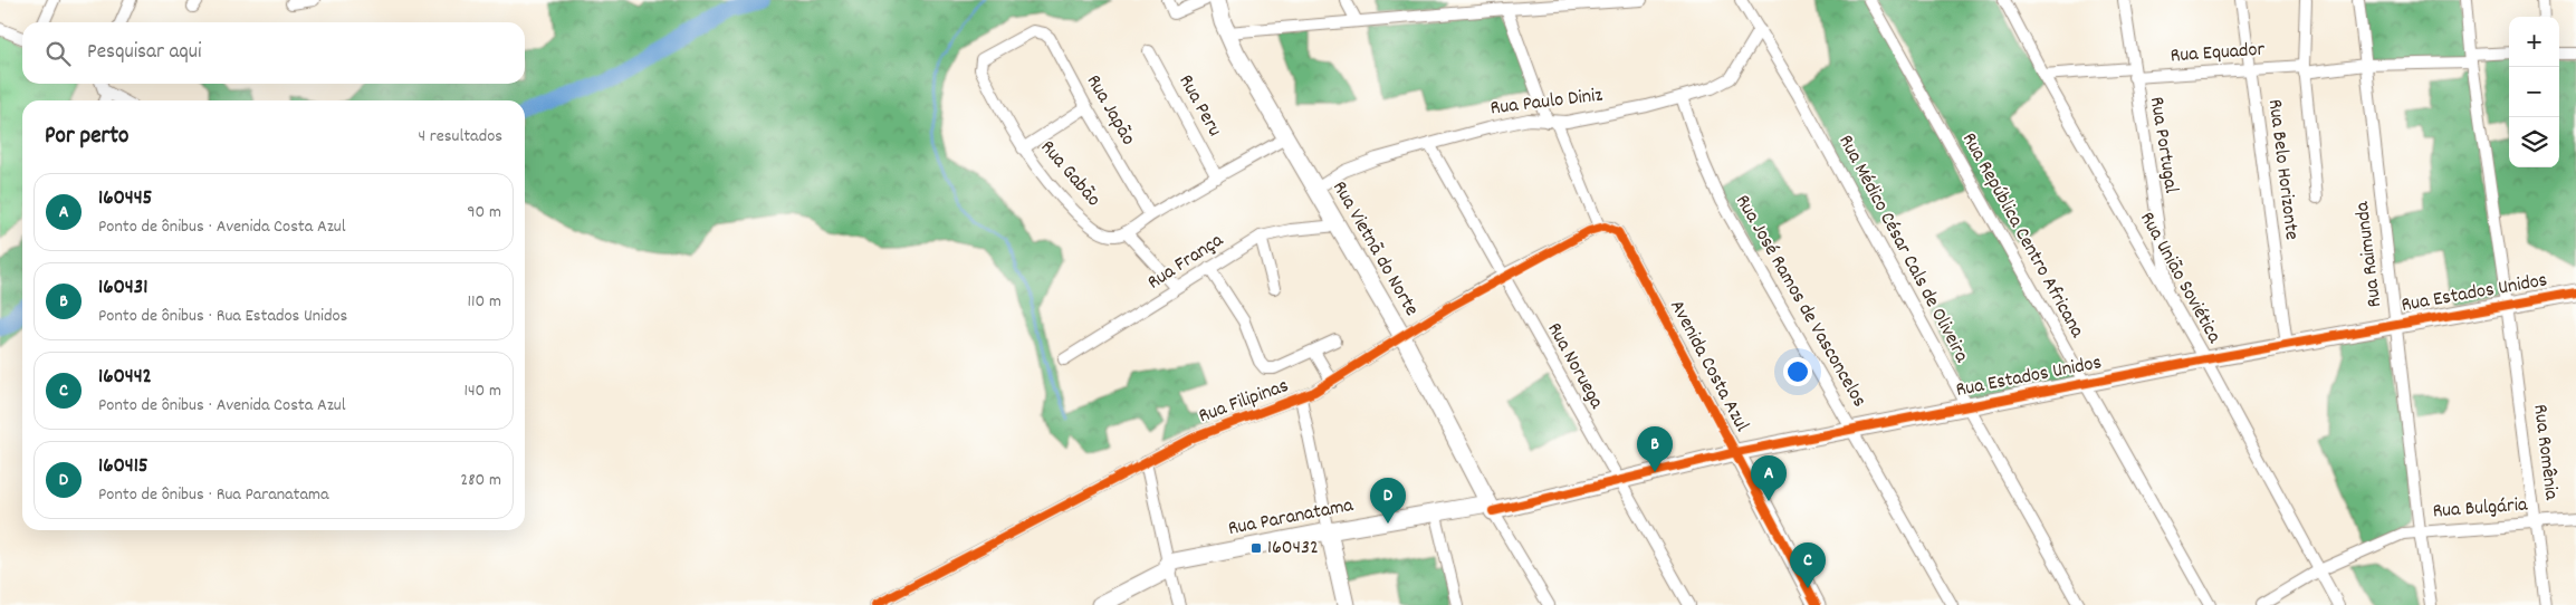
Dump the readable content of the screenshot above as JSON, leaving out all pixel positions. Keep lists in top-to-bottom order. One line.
{"streets":{"street":["Rua Equador","Rua Paulo Diniz","Rua Peru","Rua Japão","Rua Portugal","Rua Belo Horizonte","Rua Gabão","Rua República Centro Africana","Rua Vietnã do Norte","Rua Médico César Cals de Oliveira","Rua Raimunda","Rua França","Rua União Soviética","Rua Estados Unidos","Rua José Ramos de Vasconcelos","Rua Noruega","Avenida Costa Azul","Rua Filipinas","Rua Romênia","Rua Bulgária","Rua Paranatama"]},"crossings":[["Rua Equador","Rua Portugal"],["Rua Equador","Rua Belo Horizonte"],["Rua Equador","Rua Raimunda"],["Rua Equador","Rua União Soviética"],["Rua Equador","Rua Romênia"],["Rua Paulo Diniz","Rua Vietnã do Norte"],["Rua Paulo Diniz","Rua Médico César Cals de Oliveira"],["Rua Paulo Diniz","Rua José Ramos de Vasconcelos"],["Rua Paulo Diniz","Rua Noruega"],["Rua Japão","Rua Gabão"],["Rua Portugal","Rua União Soviética"],["Rua Belo Horizonte","Rua Estados Unidos"],["Rua República Centro Africana","Rua Estados Unidos"],["Rua Vietnã do Norte","Rua França"],["Rua Vietnã do Norte","Rua Estados Unidos"],["Rua Vietnã do Norte","Rua Filipinas"],["Rua Vietnã do Norte","Rua Paranatama"],["Rua Médico César Cals de Oliveira","Rua Estados Unidos"],["Rua Raimunda","Rua Estados Unidos"],["Rua Raimunda","Rua Bulgária"],["Rua União Soviética","Rua Estados Unidos"],["Rua União Soviética","Rua Bulgária"],["Rua Estados Unidos","Rua José Ramos de Vasconcelos"],["Rua Estados Unidos","Rua Noruega"],["Rua Estados Unidos","Avenida Costa Azul"],["Rua Estados Unidos","Rua Romênia"],["Rua Estados Unidos","Rua Paranatama"],["Rua Noruega","Rua Filipinas"],["Avenida Costa Azul","Rua Filipinas"],["Rua Romênia","Rua Bulgária"]],"places":{"transit":["160432"]},"page":{"map_buttons":["+","−"],"search":"Pesquisar aqui","heading":["Por perto","4 resultados"],"list":[{"mark":"A","name":"160445","note":"Ponto de ônibus · Avenida Costa Azul","value":"90 m"},{"mark":"B","name":"160431","note":"Ponto de ônibus · Rua Estados Unidos","value":"110 m"},{"mark":"C","name":"160442","note":"Ponto de ônibus · Avenida Costa Azul","value":"140 m"},{"mark":"D","name":"160415","note":"Ponto de ônibus · Rua Paranatama","value":"280 m"}],"pins":["B","A","D","C"]}}
